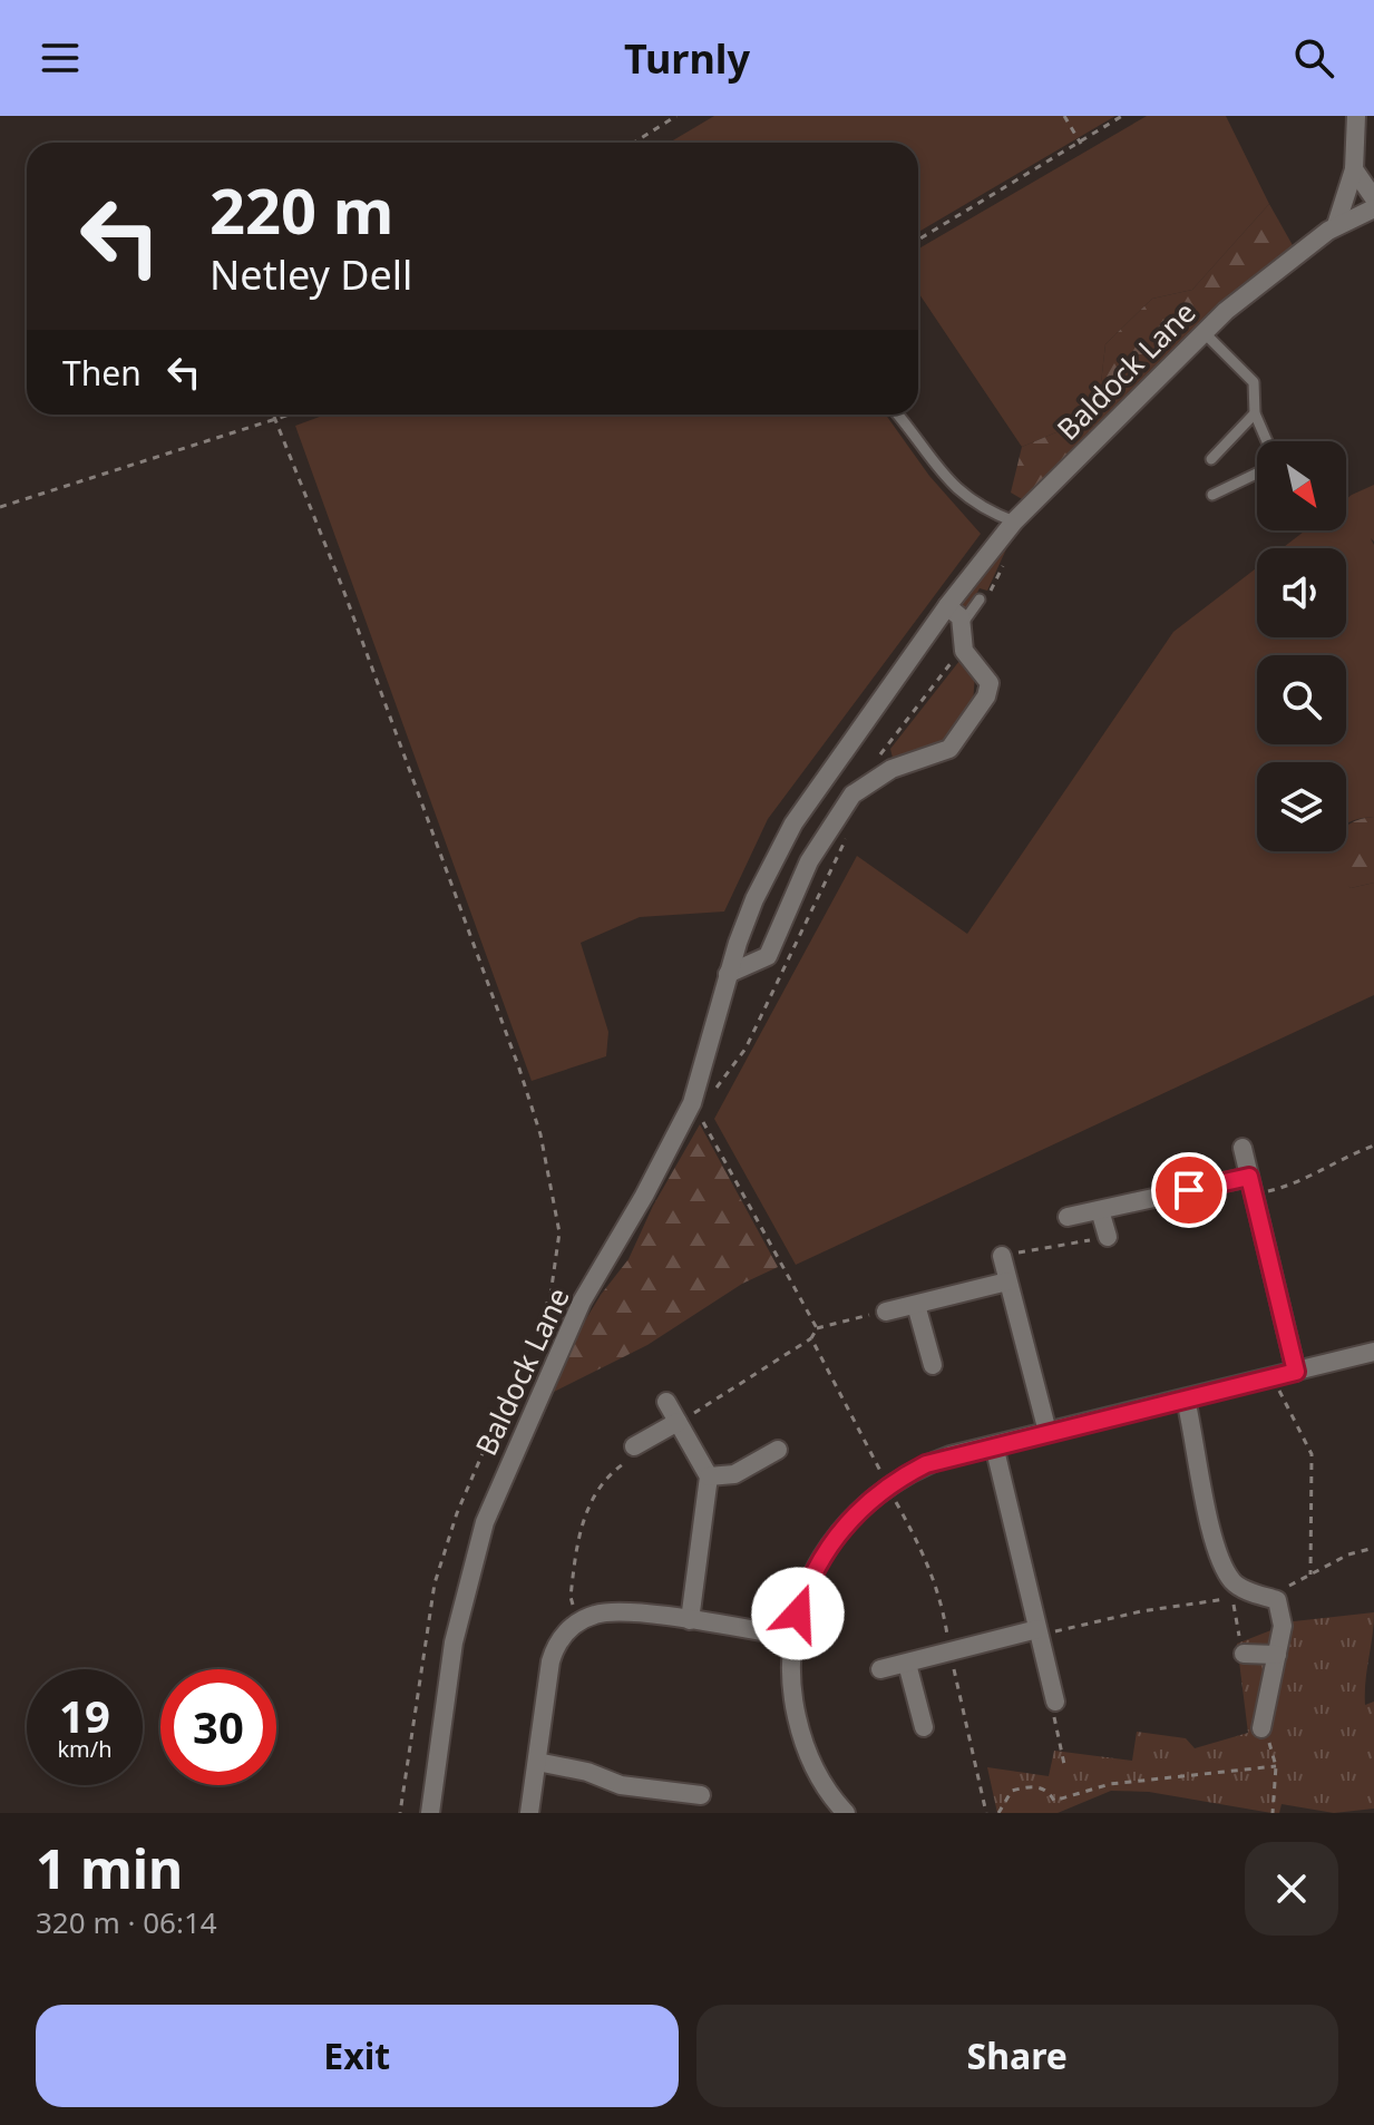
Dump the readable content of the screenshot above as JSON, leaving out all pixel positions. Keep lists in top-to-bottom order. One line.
{"streets":{"street":["Baldock Lane"]},"north":"bottom right","page":{"header":"Turnly","turn":["220 m","Netley Dell"],"then":"Then","speed":"19 km/h","limit":"30","heading":["1 min","320 m · 06:14"],"buttons":["Exit","Share"]}}
